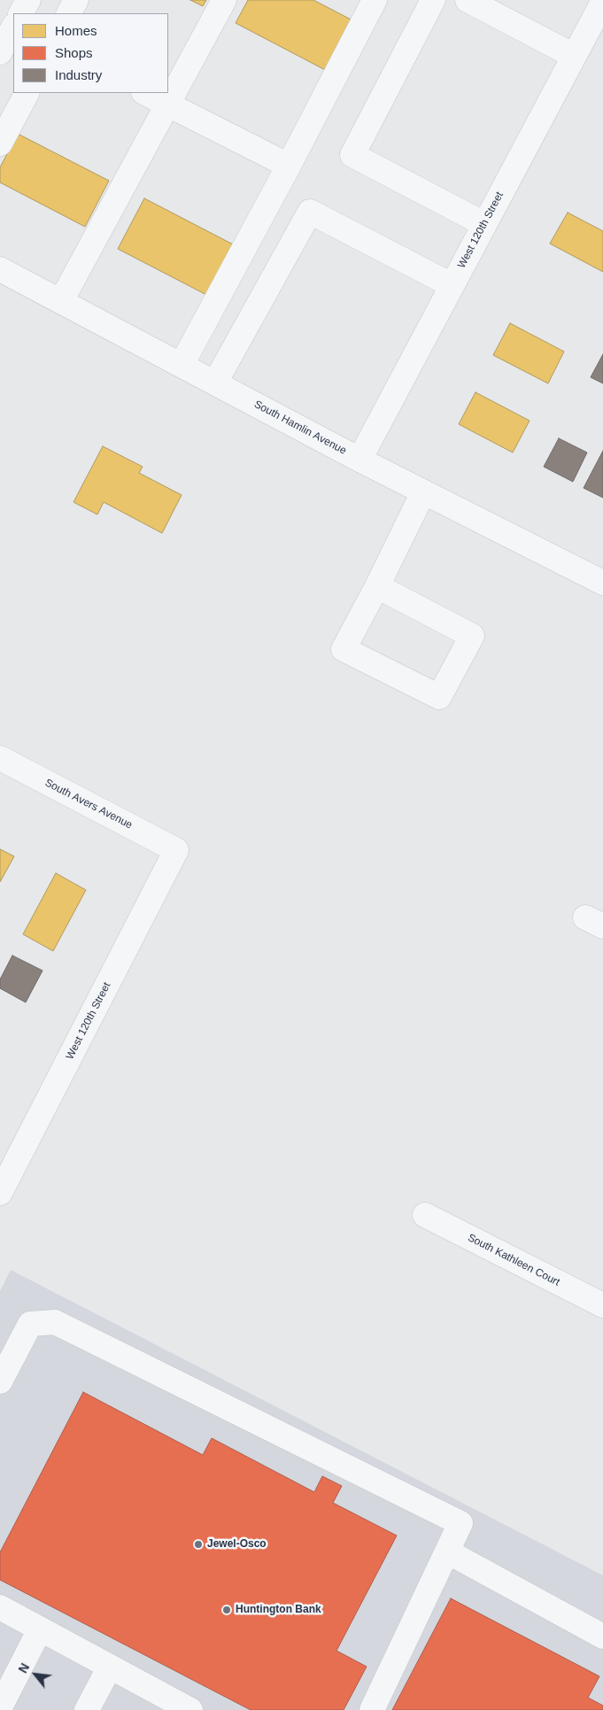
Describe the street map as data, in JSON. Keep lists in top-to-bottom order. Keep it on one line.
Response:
{"streets":{"street":["West 120th Street","South Hamlin Avenue","South Avers Avenue","South Kathleen Court"]},"crossings":[["West 120th Street","South Hamlin Avenue"],["West 120th Street","South Avers Avenue"]],"places":["Jewel-Osco","Huntington Bank"],"legend":["Homes","Shops","Industry"],"north":"top left"}
